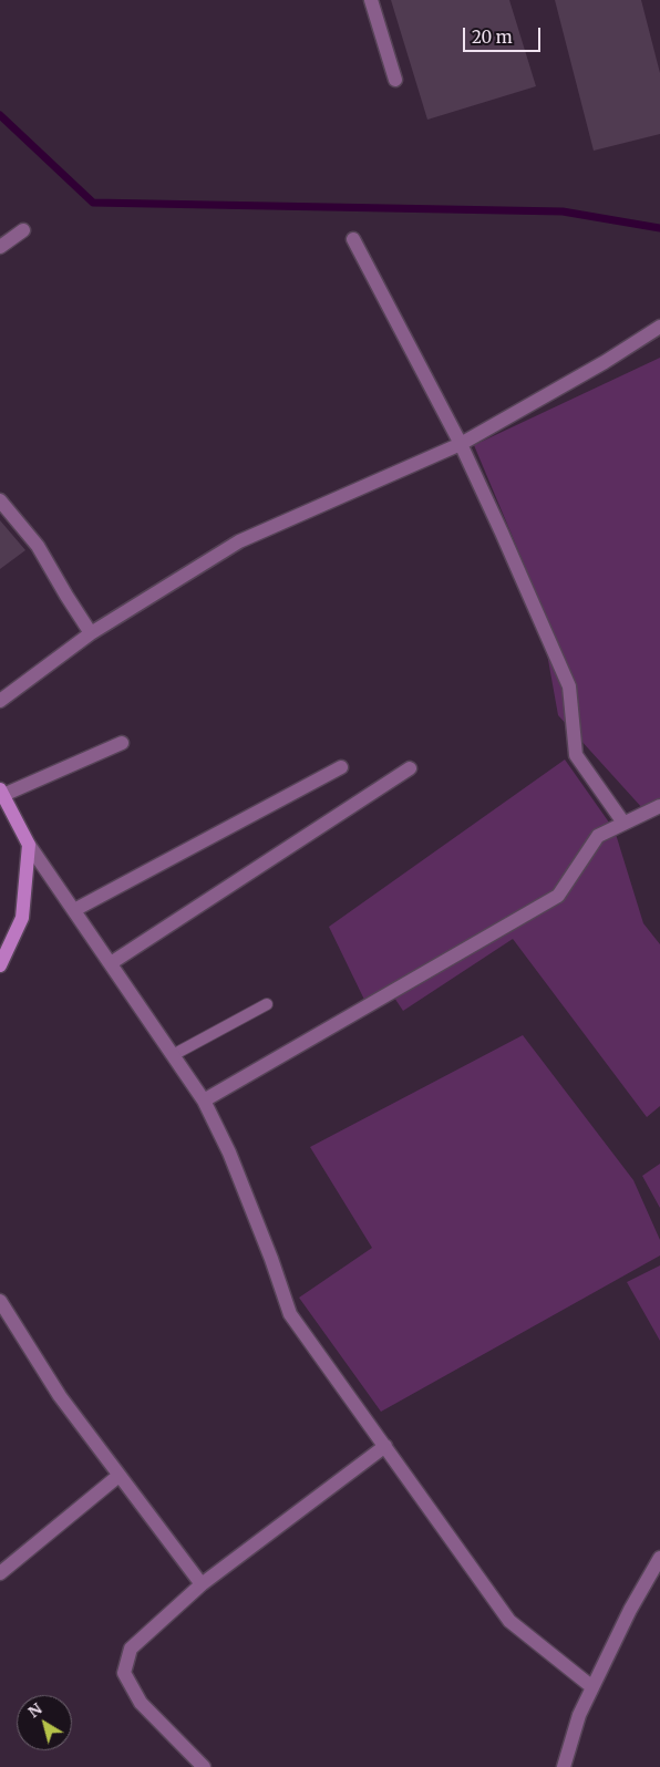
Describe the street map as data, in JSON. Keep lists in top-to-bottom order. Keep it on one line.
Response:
{"scale_bar":"20 m","north":"top left"}
